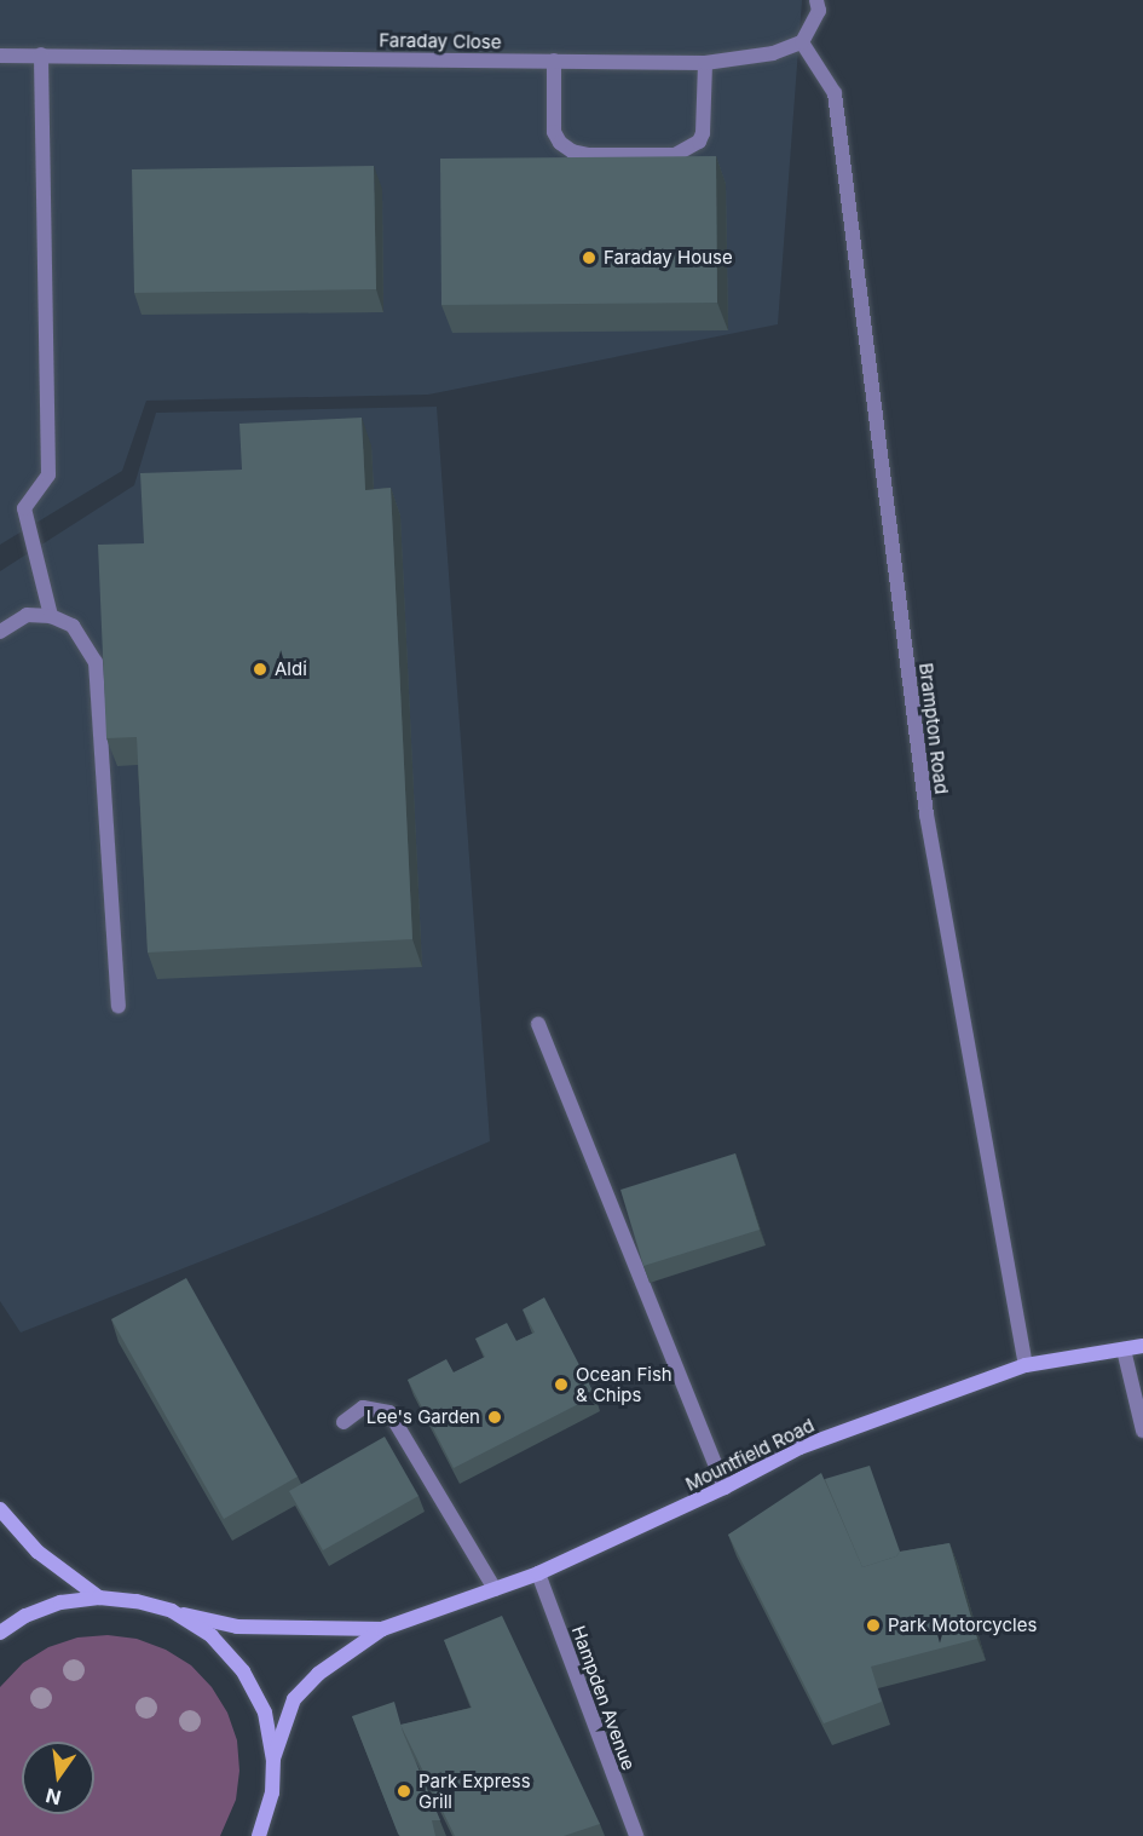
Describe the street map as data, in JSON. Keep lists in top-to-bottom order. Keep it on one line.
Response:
{"streets":{"street":["Faraday Close","Brampton Road","Mountfield Road","Hampden Avenue"]},"crossings":[["Faraday Close","Brampton Road"],["Brampton Road","Mountfield Road"],["Mountfield Road","Hampden Avenue"]],"places":["Faraday House","Aldi","Ocean Fish & Chips","Lee's Garden","Park Motorcycles","Park Express Grill"],"north":"bottom"}
